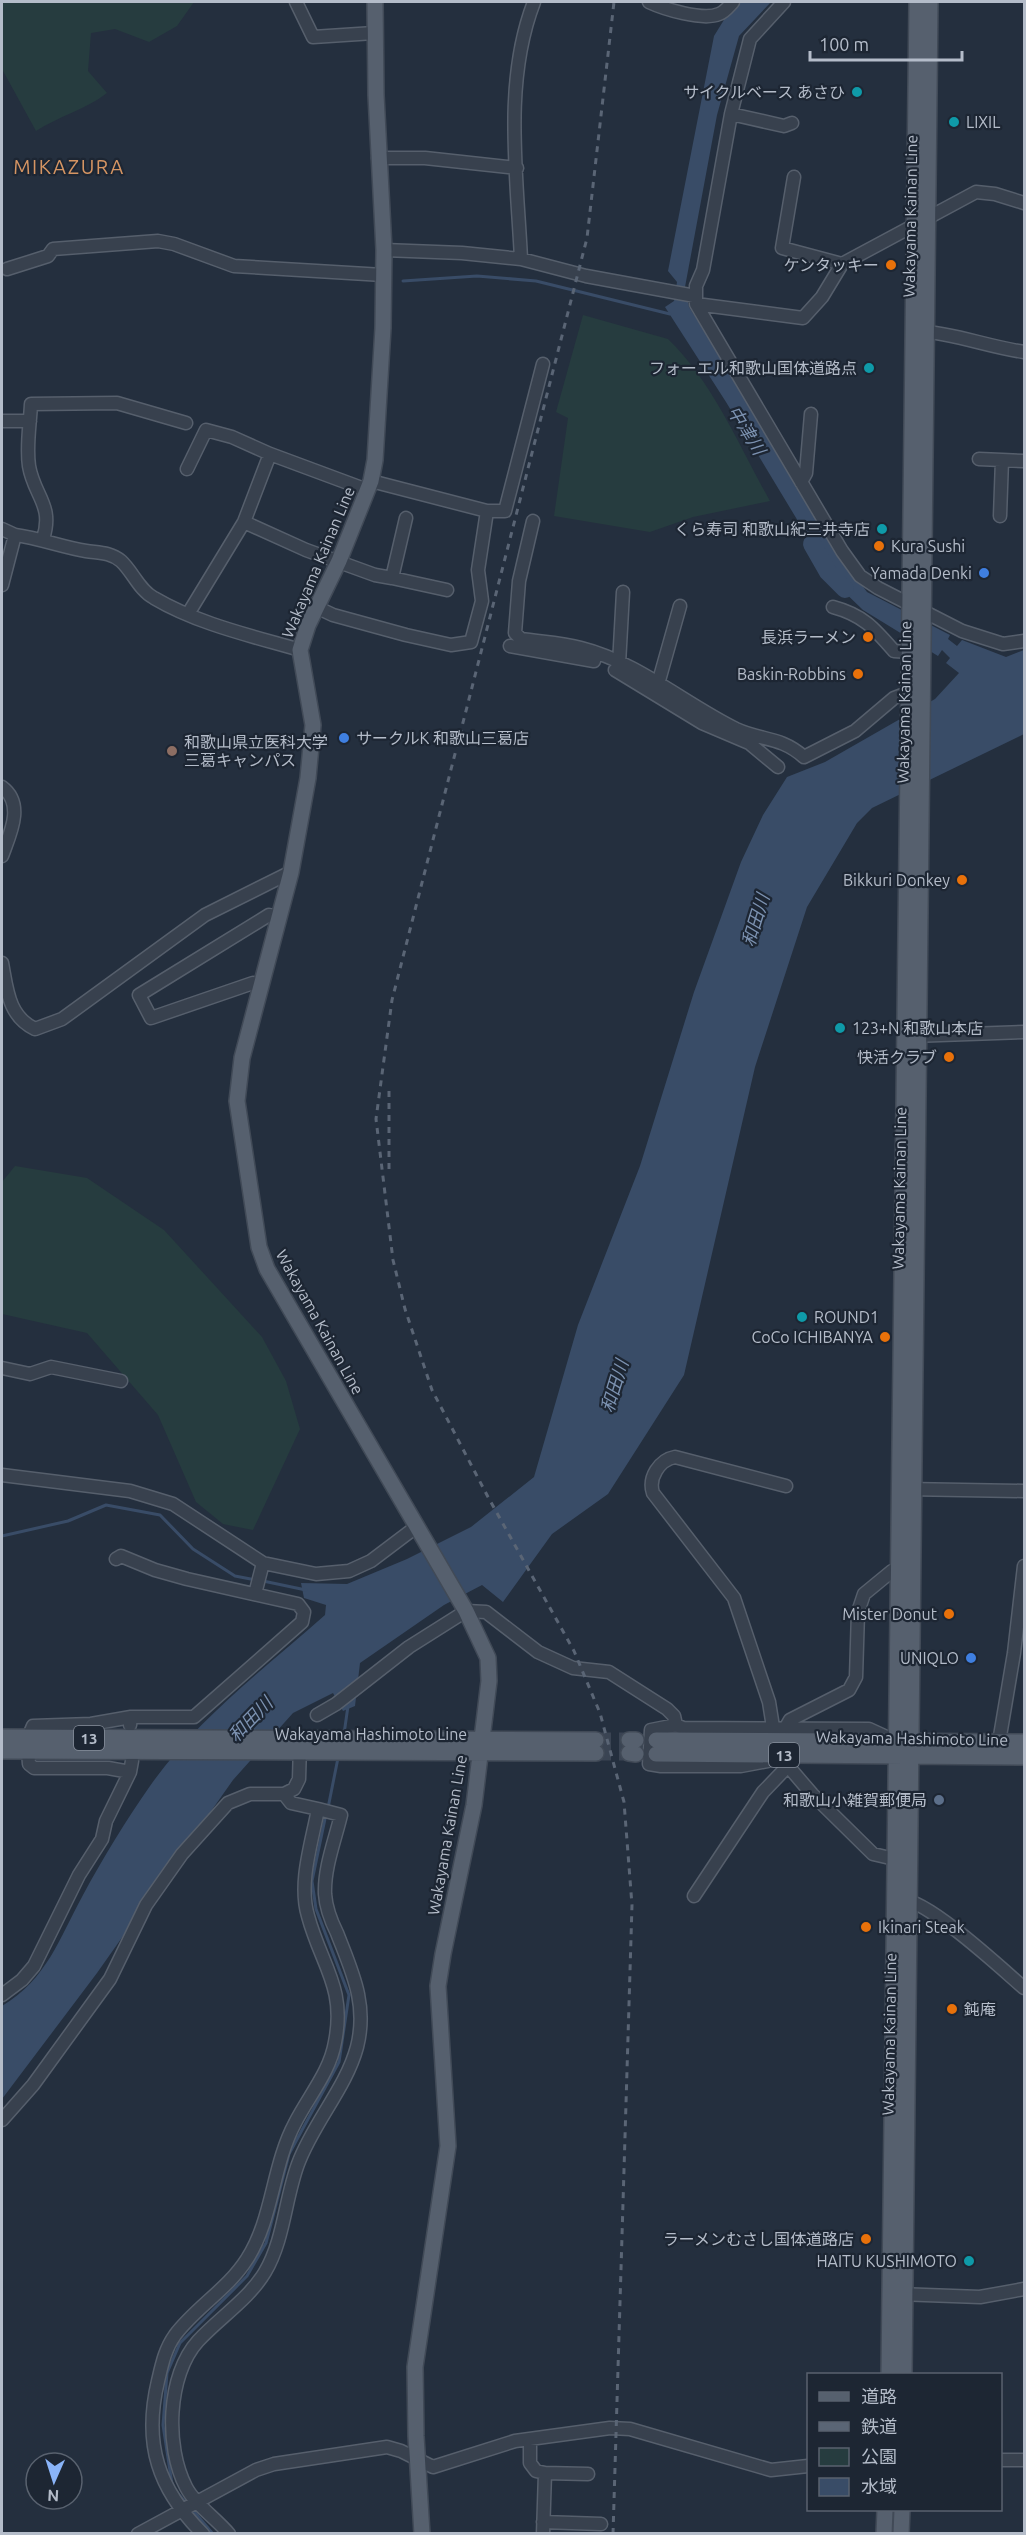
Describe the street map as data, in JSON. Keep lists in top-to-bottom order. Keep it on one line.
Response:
{"streets":{"main road":["Wakayama Kainan Line","Wakayama Hashimoto Line","13"]},"crossings":[["Wakayama Kainan Line","Wakayama Hashimoto Line"]],"districts":["MIKAZURA"],"water":["中津川","和田川"],"places":["サイクルベース あさひ","LIXIL","ケンタッキー","フォーエル和歌山国体道路点","くら寿司 和歌山紀三井寺店","Kura Sushi","Yamada Denki","長浜ラーメン","Baskin-Robbins","サークルK 和歌山三葛店","和歌山県立医科大学 三葛キャンパス","Bikkuri Donkey","123+N 和歌山本店","快活クラブ","ROUND1","CoCo ICHIBANYA","Mister Donut","UNIQLO","和歌山小雑賀郵便局","Ikinari Steak","鈍庵","ラーメンむさし国体道路店","HAITU KUSHIMOTO"],"legend":["道路","鉄道","公園","水域"],"scale_bar":"100 m","north":"bottom"}
